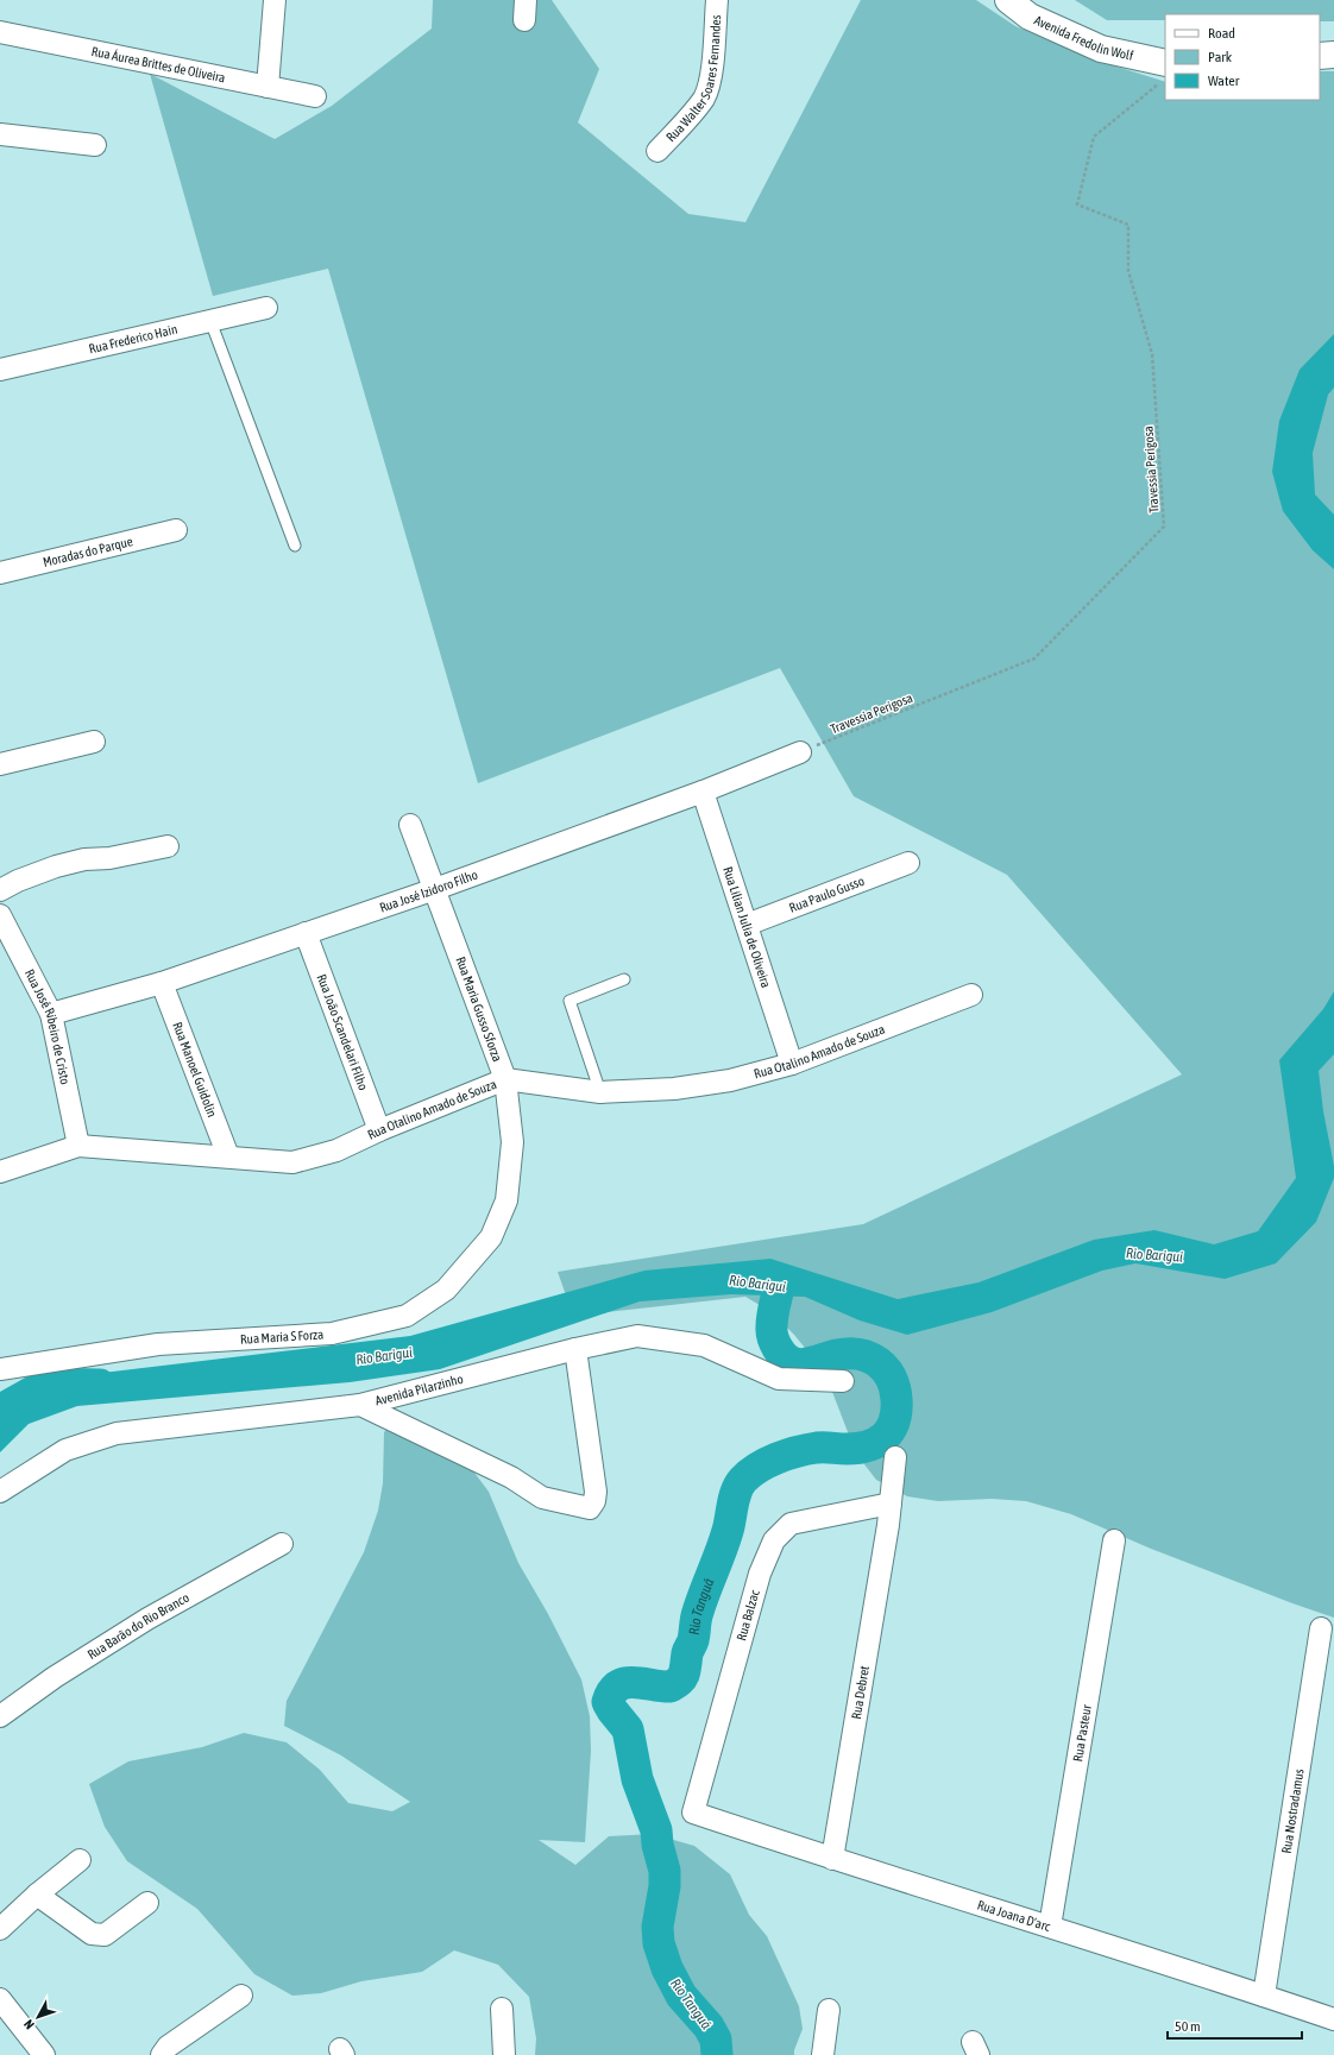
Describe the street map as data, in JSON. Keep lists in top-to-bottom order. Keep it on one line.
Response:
{"streets":{"main road":["Avenida Fredolin Wolf"],"street":["Rua Áurea Brittes de Oliveira","Rua Walter Soares Fernandes","Rua Frederico Hain","Moradas do Parque","Rua José Izidoro Filho","Rua Paulo Gusso","Rua Lilian Julia de Oliveira","Rua Maria Gusso Sforza","Rua José Ribeiro de Cristo","Rua João Scandelari Filho","Rua Otalino Amado de Souza","Rua Manoel Guidolin","Rua Maria S Forza","Avenida Pilarzinho","Rua Balzac","Rua Barão do Rio Branco","Rua Debret","Rua Pasteur","Rua Nostradamus","Rua Joana D'arc"],"path":["Travessia Perigosa"]},"crossings":[["Avenida Fredolin Wolf","Travessia Perigosa"],["Travessia Perigosa","Rua José Izidoro Filho"],["Rua José Izidoro Filho","Rua Lilian Julia de Oliveira"],["Rua José Izidoro Filho","Rua Maria Gusso Sforza"],["Rua José Izidoro Filho","Rua José Ribeiro de Cristo"],["Rua José Izidoro Filho","Rua João Scandelari Filho"],["Rua José Izidoro Filho","Rua Manoel Guidolin"],["Rua Paulo Gusso","Rua Lilian Julia de Oliveira"],["Rua Lilian Julia de Oliveira","Rua Otalino Amado de Souza"],["Rua Maria Gusso Sforza","Rua Otalino Amado de Souza"],["Rua Maria Gusso Sforza","Rua Maria S Forza"],["Rua José Ribeiro de Cristo","Rua Otalino Amado de Souza"],["Rua João Scandelari Filho","Rua Otalino Amado de Souza"],["Rua Otalino Amado de Souza","Rua Manoel Guidolin"],["Rua Balzac","Rua Debret"],["Rua Balzac","Rua Joana D'arc"],["Rua Debret","Rua Joana D'arc"],["Rua Pasteur","Rua Joana D'arc"],["Rua Nostradamus","Rua Joana D'arc"]],"water":["Rio Barigui","Rio Tanguá"],"legend":["Road","Park","Water"],"scale_bar":"50 m","north":"bottom left"}
